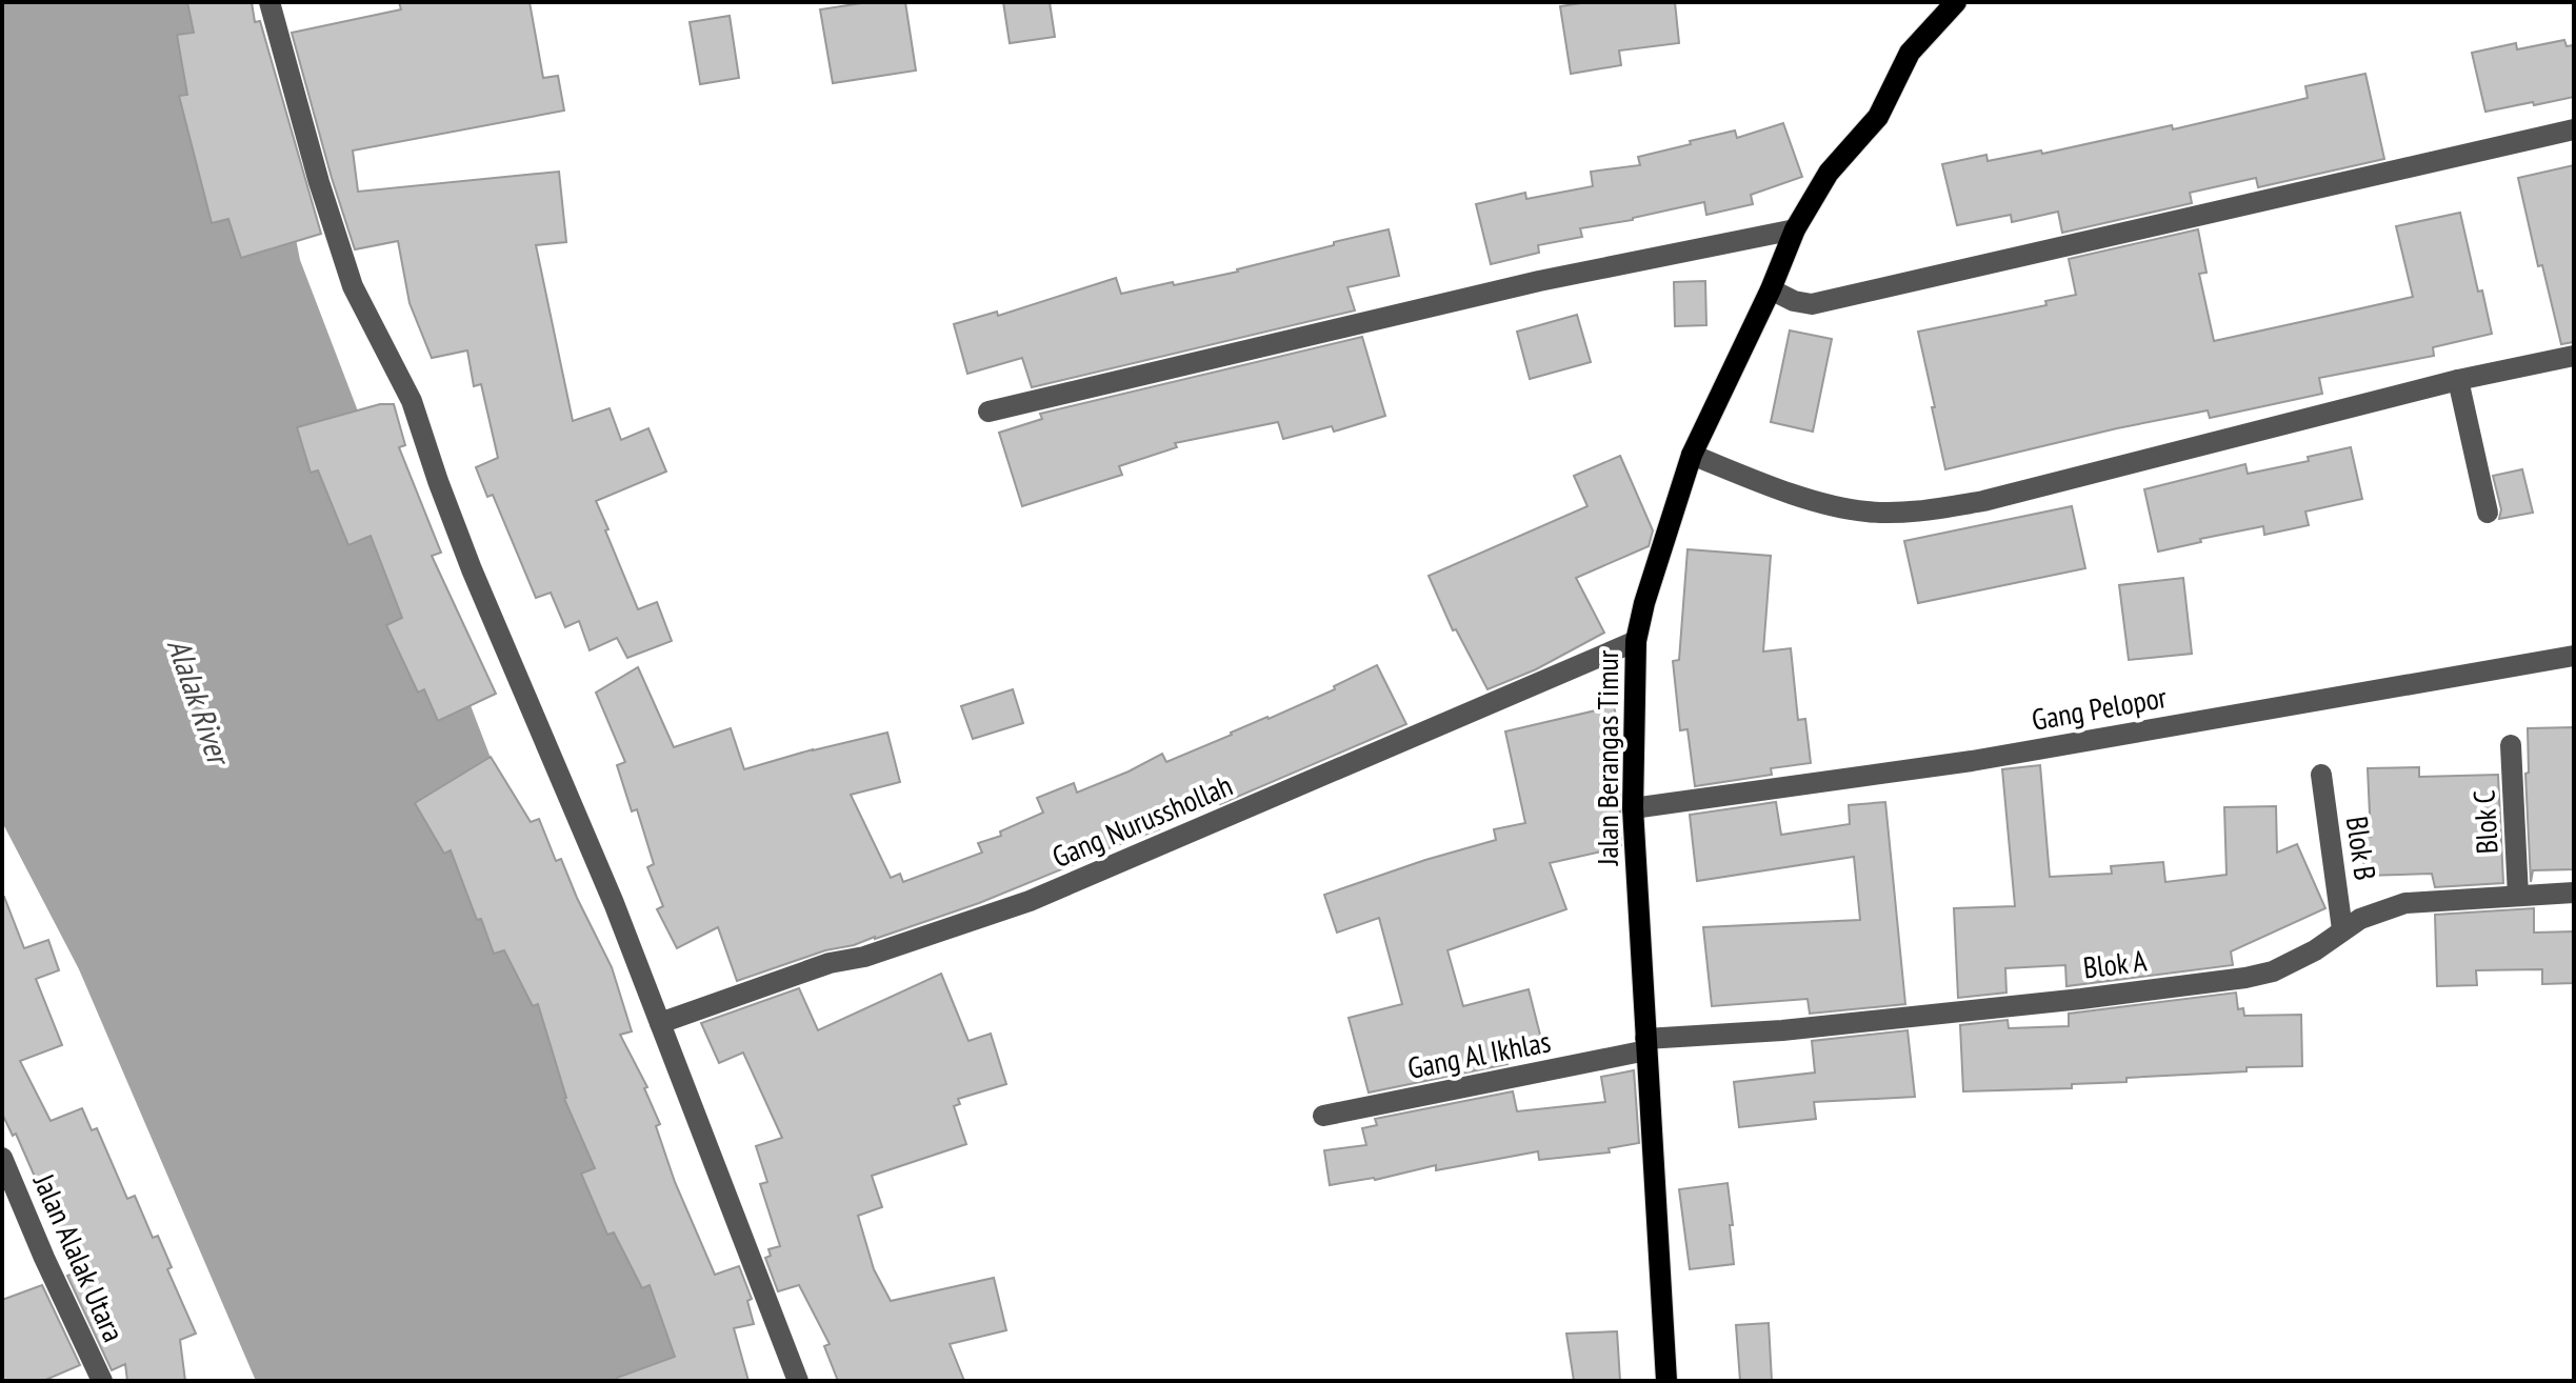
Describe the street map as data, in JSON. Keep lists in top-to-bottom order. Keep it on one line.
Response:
{"streets":{"main road":["Jalan Berangas Timur"],"street":["Gang Pelopor","Gang Nurusshollah","Blok C","Blok B","Blok A","Gang Al Ikhlas","Jalan Alalak Utara"]},"crossings":[["Gang Pelopor","Jalan Berangas Timur"],["Jalan Berangas Timur","Gang Nurusshollah"],["Jalan Berangas Timur","Blok A"],["Jalan Berangas Timur","Gang Al Ikhlas"],["Blok C","Blok A"],["Blok B","Blok A"],["Blok A","Gang Al Ikhlas"]],"water":["Alalak River"]}
